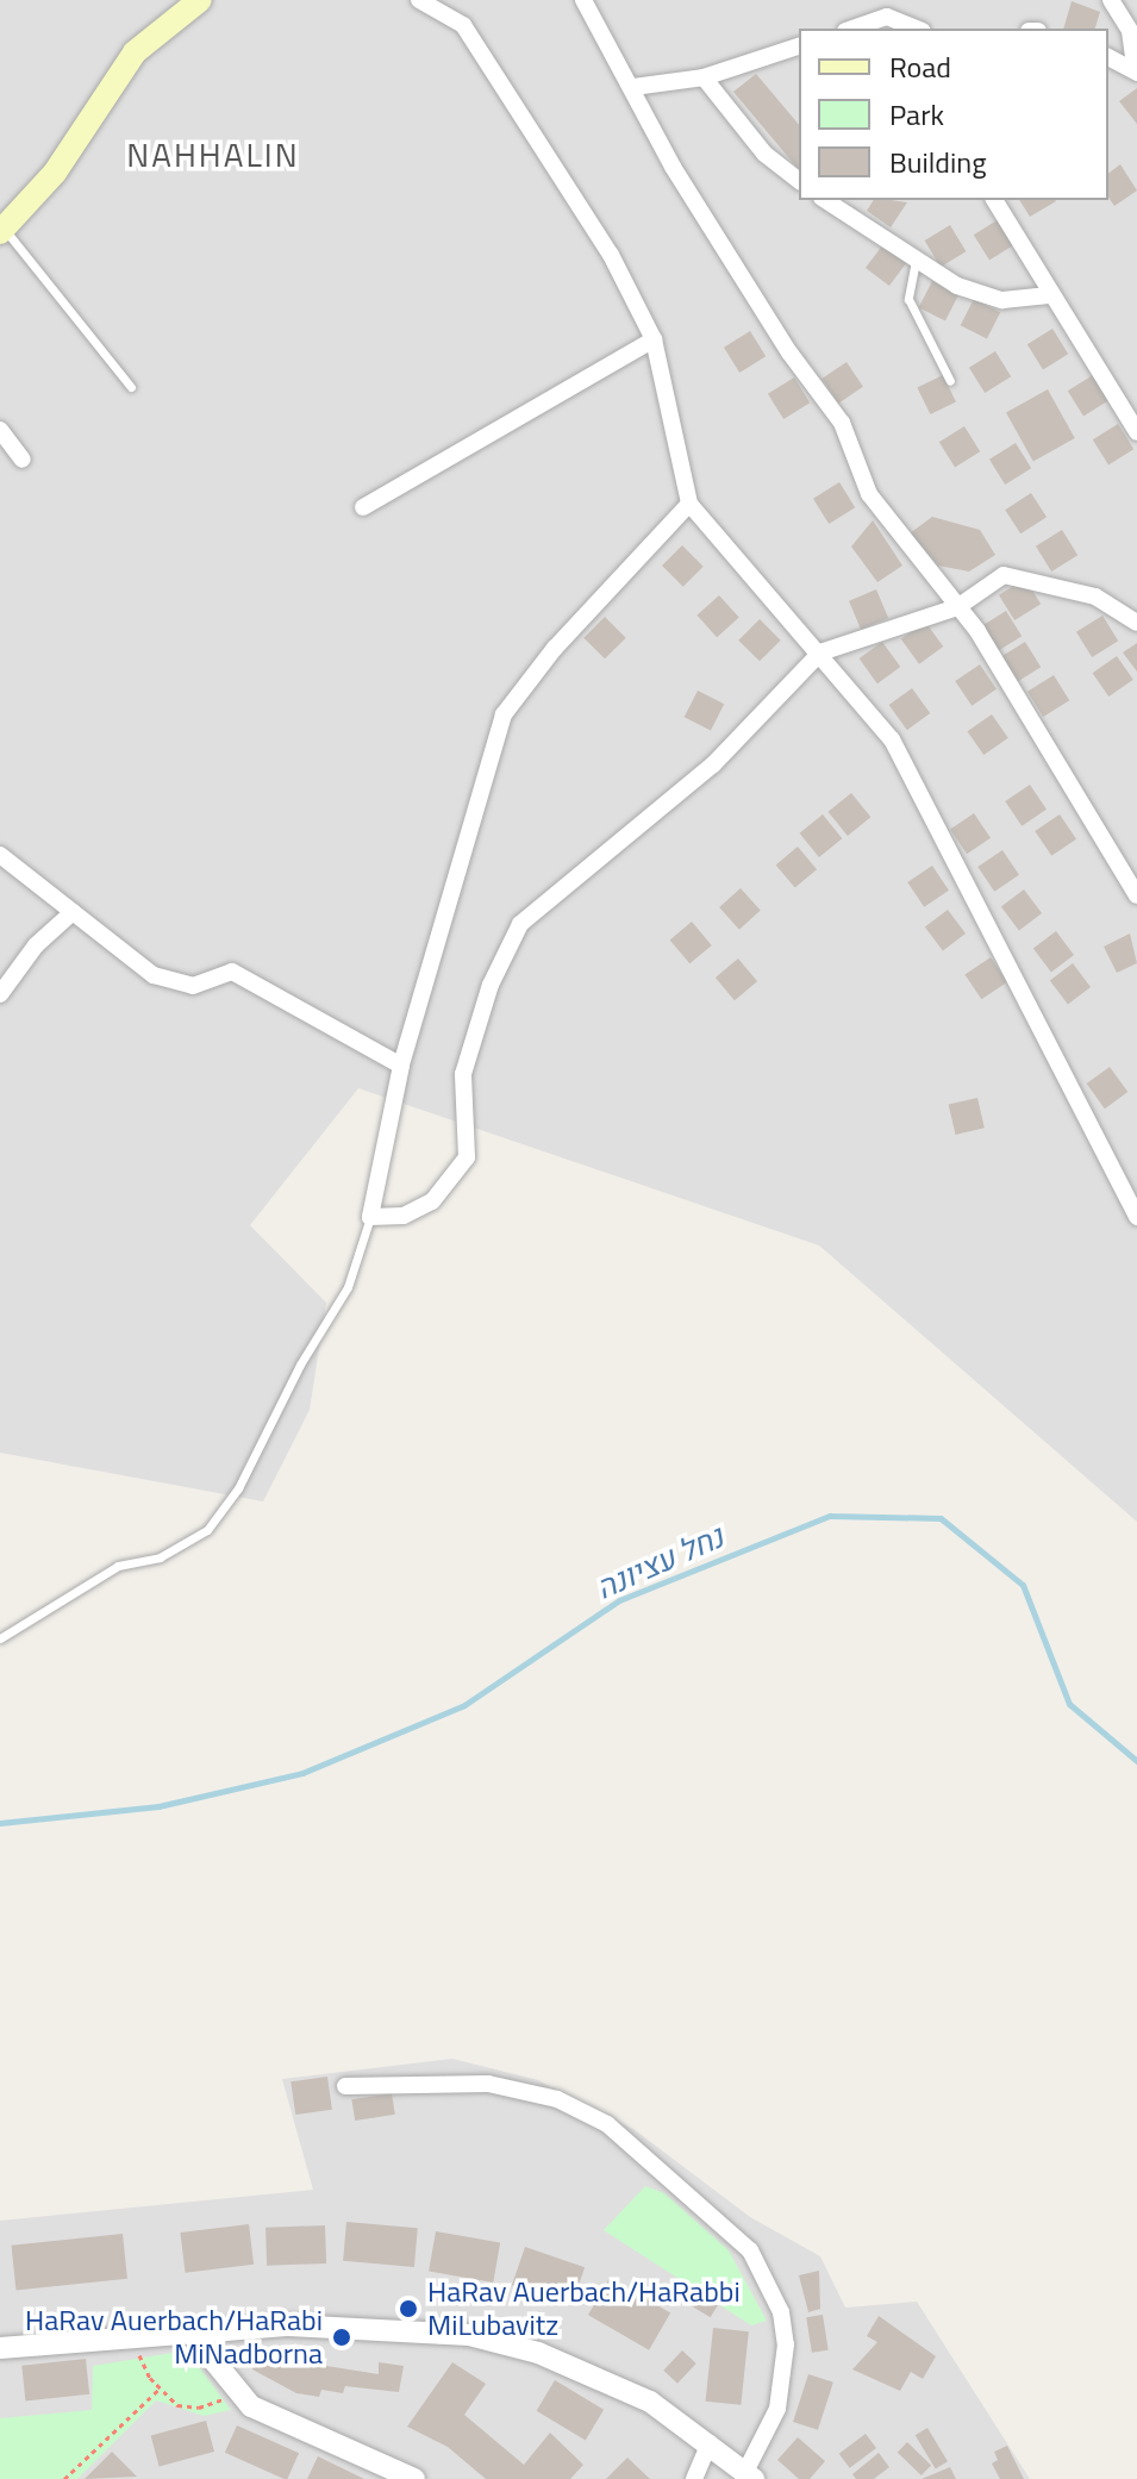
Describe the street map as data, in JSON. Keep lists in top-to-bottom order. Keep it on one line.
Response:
{"districts":["NAHHALIN"],"water":["נחל עציונה"],"places":["HaRav Auerbach/HaRabbi MiLubavitz","HaRav Auerbach/HaRabi MiNadborna"],"legend":["Road","Park","Building"]}
